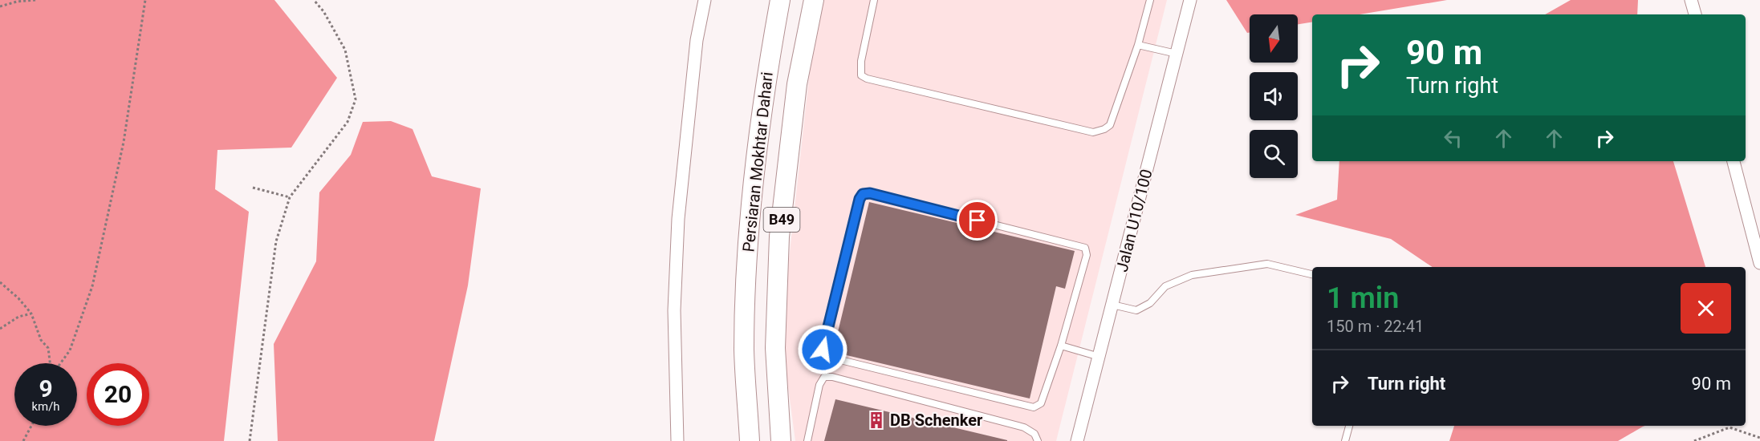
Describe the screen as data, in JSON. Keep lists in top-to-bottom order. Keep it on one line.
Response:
{"streets":{"main road":["Persiaran Mokhtar Dahari","B49"],"street":["Jalan U10/100"]},"places":{"building":["DB Schenker"]},"north":"bottom","page":{"turn":["90 m","Turn right"],"heading":["1 min","150 m · 22:41"],"list":[{"name":"Turn right","value":"90 m"}],"speed":"9 km/h","limit":"20"}}
